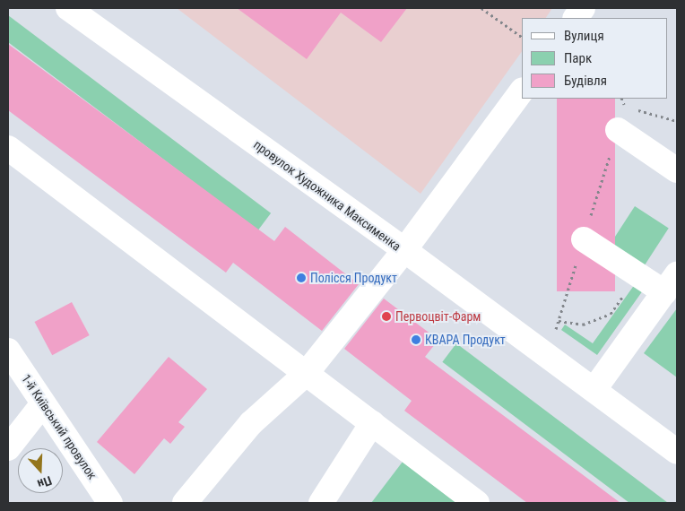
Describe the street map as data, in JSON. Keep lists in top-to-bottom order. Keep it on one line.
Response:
{"streets":{"street":["провулок Художника Максименка","1-й Київський провулок"]},"places":["Полісся Продукт","Первоцвіт-Фарм","КВАРА Продукт"],"legend":["Вулиця","Парк","Будівля"],"north":"bottom"}
